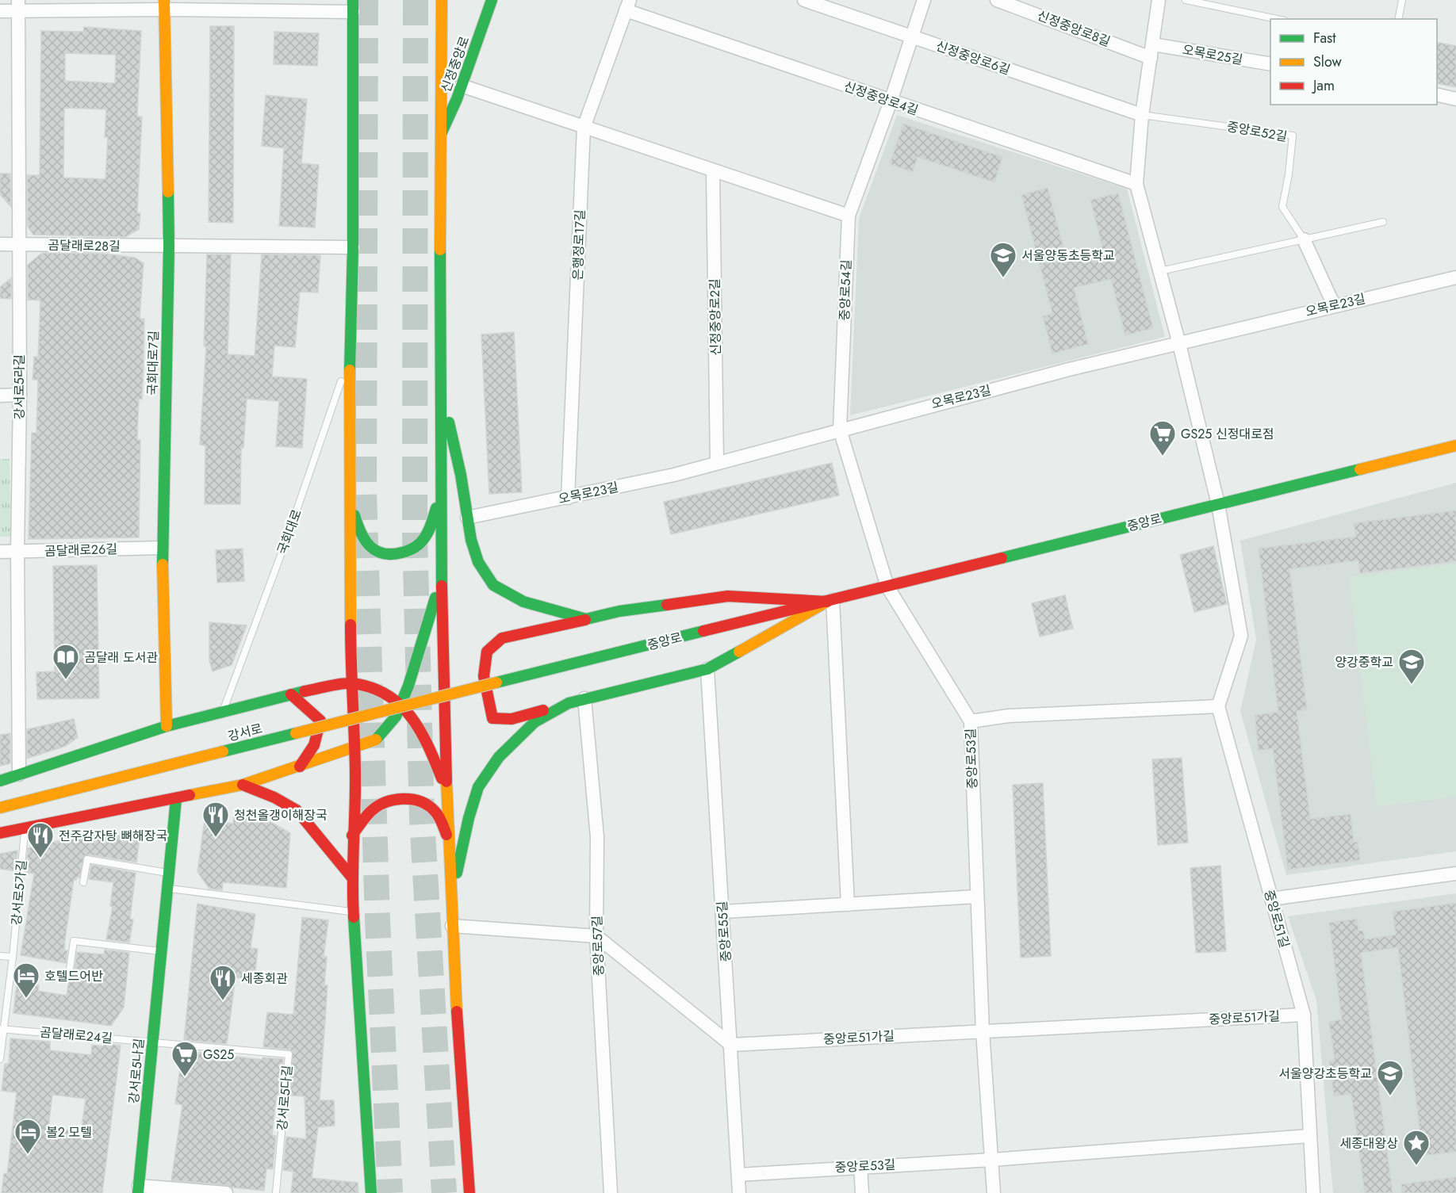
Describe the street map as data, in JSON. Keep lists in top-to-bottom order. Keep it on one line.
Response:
{"streets":{"main road":["신정중앙로","국회대로7길","중앙로","강서로","강서로5나길"],"street":["신정중앙로8길","오목로25길","신정중앙로6길","신정중앙로4길","은행정로17길","곰달래로28길","중앙로54길","오목로23길","신정중앙로2길","강서로5라길","곰달래로26길","중앙로53길","중앙로51길","중앙로55길","중앙로57길","중앙로51가길"],"lane":["중앙로52길","국회대로","강서로5가길","곰달래로24길","강서로5다길"]},"crossings":[["신정중앙로8길","오목로25길"],["신정중앙로6길","중앙로52길"],["신정중앙로6길","중앙로54길"],["신정중앙로4길","은행정로17길"],["신정중앙로4길","중앙로54길"],["은행정로17길","오목로23길"],["곰달래로28길","국회대로7길"],["곰달래로28길","강서로5라길"],["중앙로54길","오목로23길"],["중앙로54길","중앙로"],["중앙로54길","중앙로53길"],["오목로23길","신정중앙로2길"],["국회대로7길","곰달래로26길"],["강서로5라길","곰달래로26길"],["중앙로","강서로"],["중앙로","중앙로53길"],["중앙로53길","중앙로55길"],["중앙로53길","중앙로51가길"],["강서로5가길","곰달래로24길"],["중앙로51길","중앙로51가길"],["중앙로55길","중앙로51가길"],["곰달래로24길","강서로5나길"],["곰달래로24길","강서로5다길"],["강서로5나길","강서로5다길"]],"places":{"school or university":["서울양동초등학교","양강중학교","서울양강초등학교"],"supermarket":["GS25 신정대로점","GS25"],"library":["곰달래 도서관"],"restaurant":["청천올갱이해장국","전주감자탕 뼈해장국","세종회관"],"hotel":["호텔드어반","볼2 모텔"],"place":["세종대왕상"]},"legend":["Fast","Slow","Jam"]}
